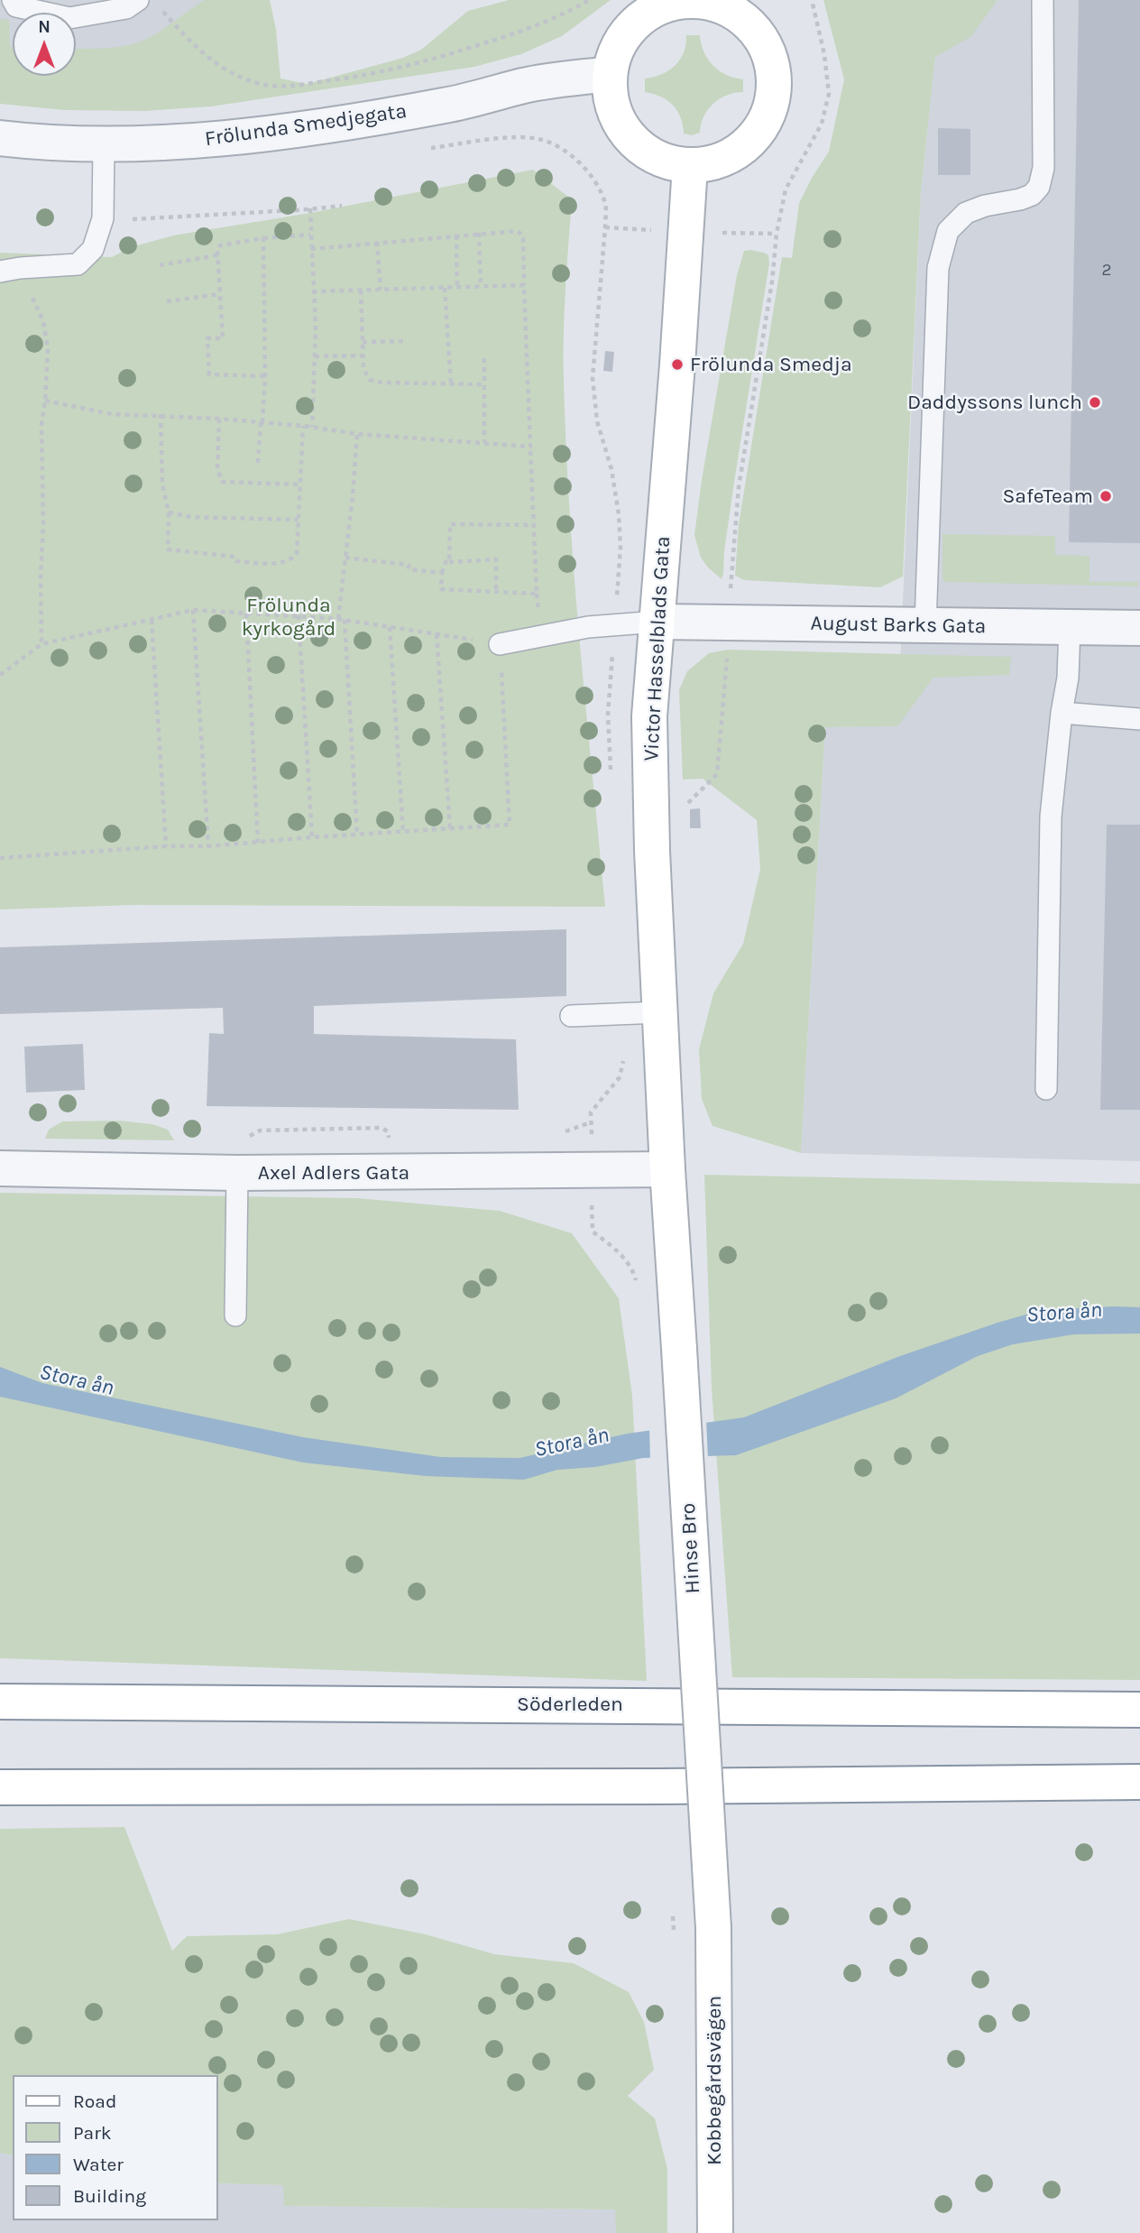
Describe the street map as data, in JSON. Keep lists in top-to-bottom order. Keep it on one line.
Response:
{"streets":{"main road":["Victor Hasselblads Gata","Hinse Bro","Söderleden","Kobbegårdsvägen"],"street":["Frölunda Smedjegata","August Barks Gata","Axel Adlers Gata"]},"crossings":[["Frölunda Smedjegata","Victor Hasselblads Gata"],["August Barks Gata","Victor Hasselblads Gata"],["Victor Hasselblads Gata","Axel Adlers Gata"],["Victor Hasselblads Gata","Hinse Bro"],["Axel Adlers Gata","Hinse Bro"],["Hinse Bro","Kobbegårdsvägen"]],"water":["Stora ån"],"parks":["Frölunda kyrkogård"],"places":["Frölunda Smedja","Daddyssons lunch","SafeTeam"],"house_numbers":["2"],"legend":["Road","Park","Water","Building"],"north":"top"}
